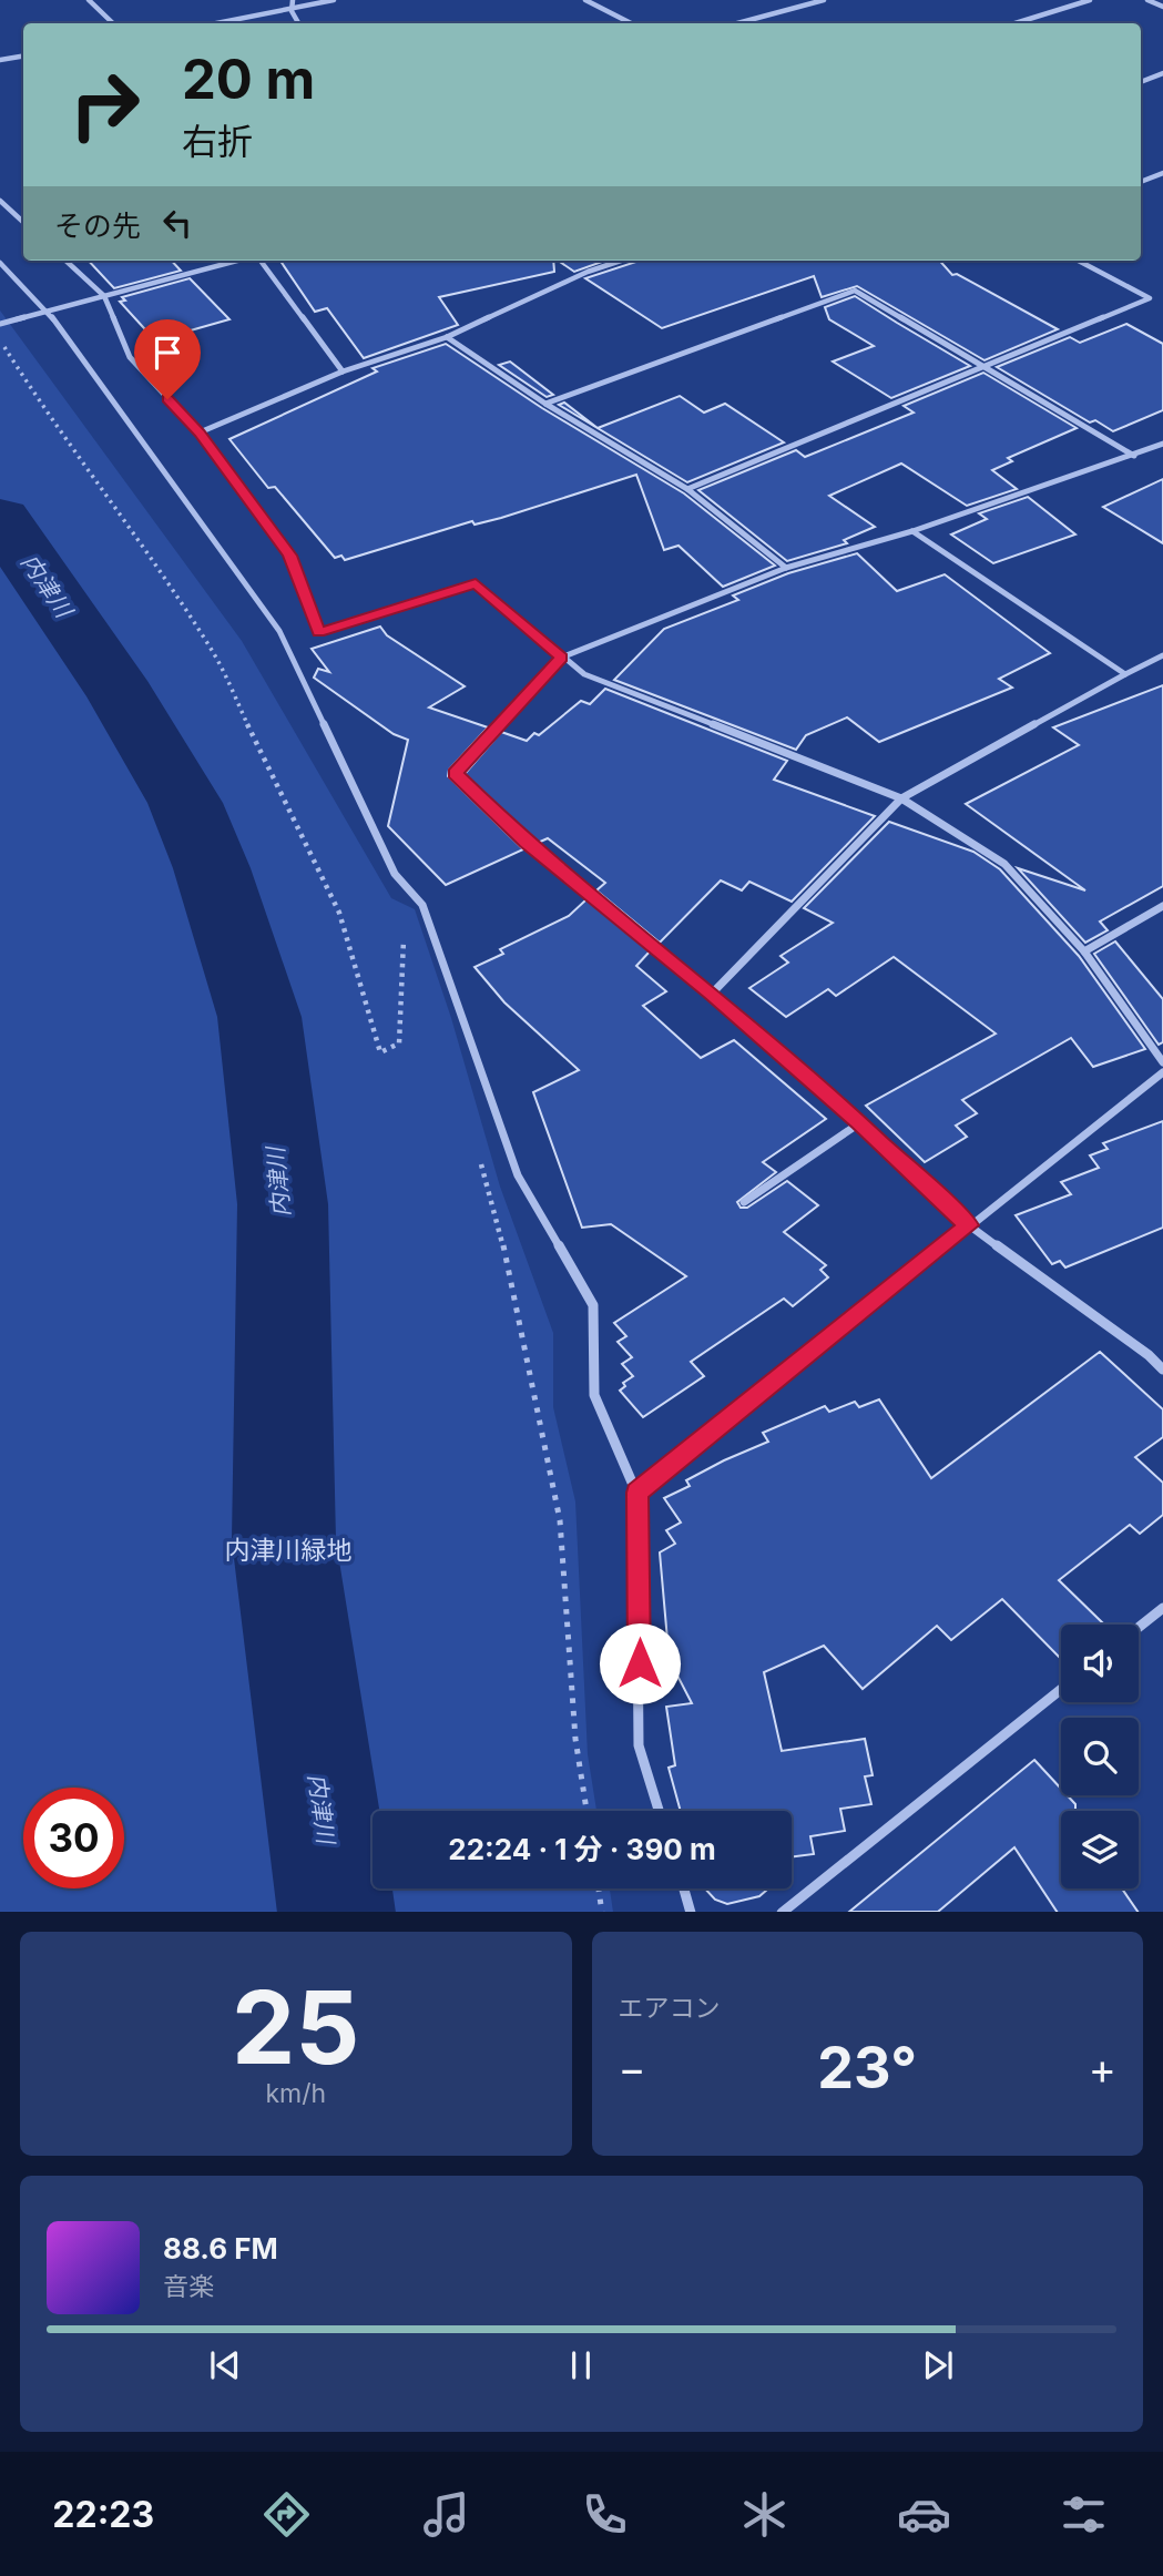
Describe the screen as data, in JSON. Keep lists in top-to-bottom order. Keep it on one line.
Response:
{"water":["内津川"],"parks":["内津川緑地"],"page":{"turn":["20 m","右折"],"then":"その先","limit":"30","trip":"22:24 · 1 分 · 390 m","tile":[["25","km/h"],"エアコン"],"heat":["−","23°","+"],"song":["88.6 FM","音楽"],"tabs":"22:23"}}
